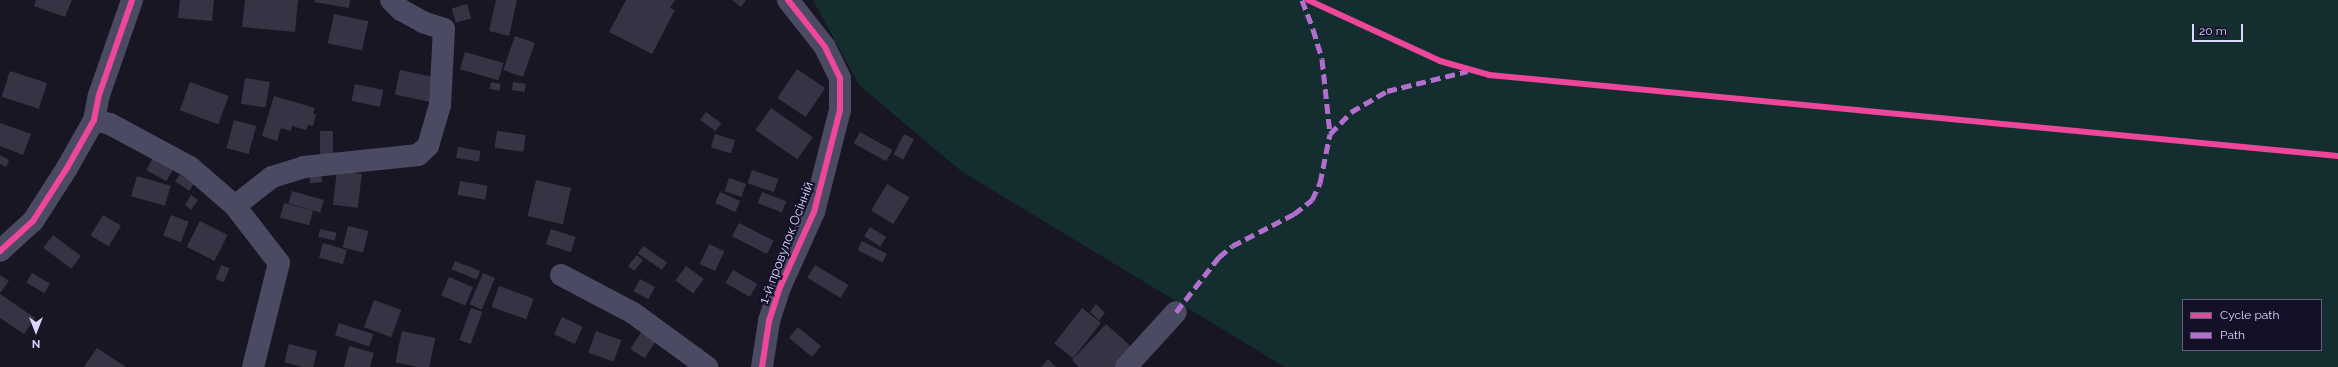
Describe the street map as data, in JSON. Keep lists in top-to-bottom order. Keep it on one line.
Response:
{"streets":{"street":["1-й провулок Осінній"]},"legend":["Cycle path","Path"],"scale_bar":"20 m","north":"bottom"}
